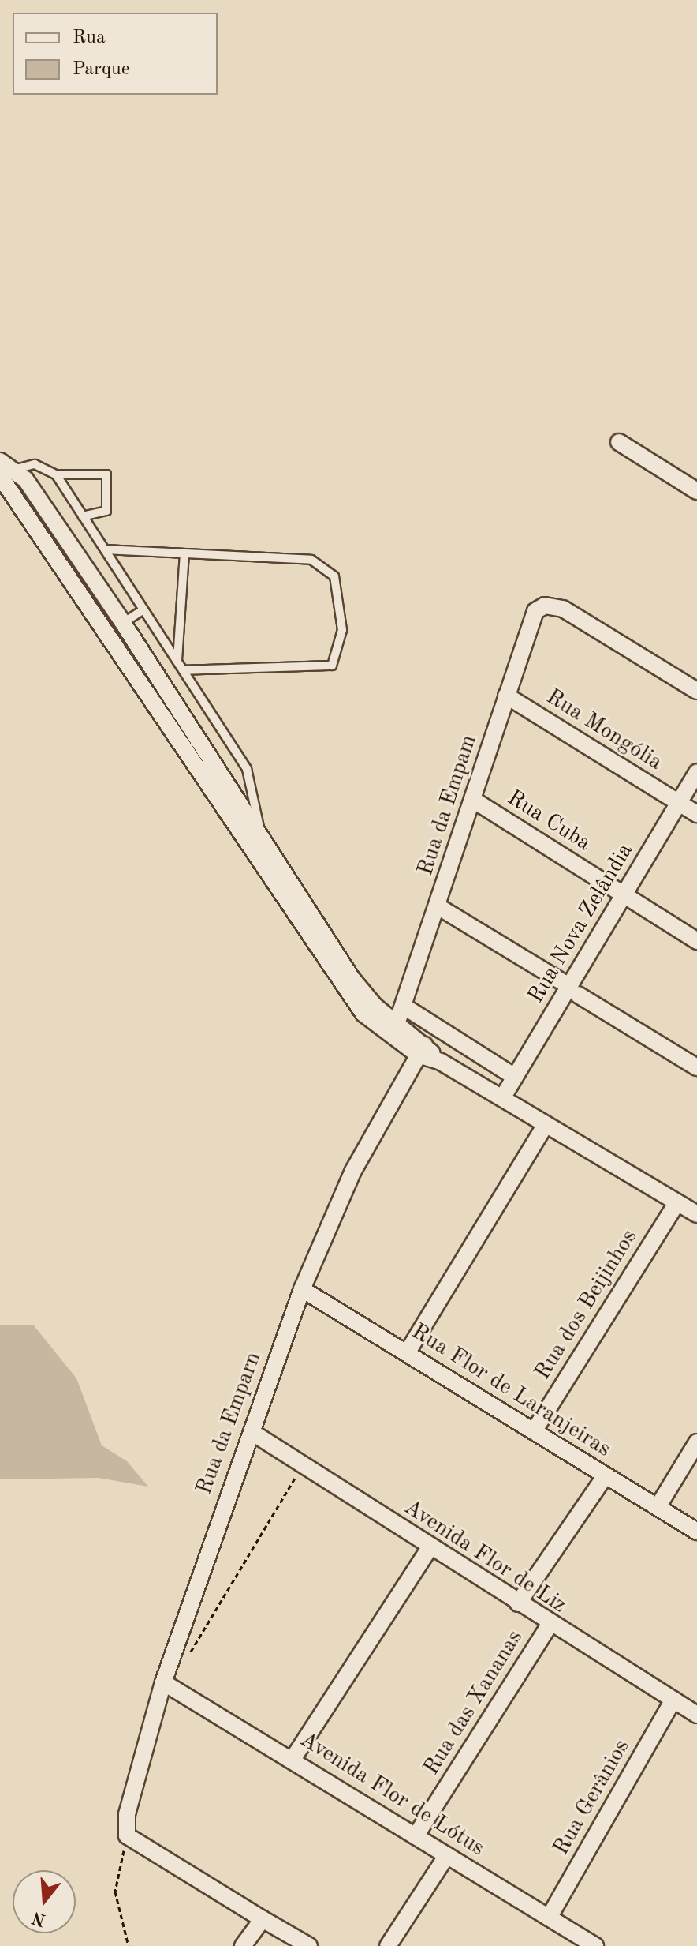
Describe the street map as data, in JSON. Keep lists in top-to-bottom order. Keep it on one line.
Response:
{"streets":{"street":["Rua Mongólia","Rua da Empam","Rua Cuba","Rua Nova Zelândia","Rua dos Beijinhos","Rua Flor de Laranjeiras","Rua da Emparn","Avenida Flor de Liz","Rua das Xananas","Avenida Flor de Lótus","Rua Gerânios"]},"crossings":[["Rua Mongólia","Rua da Empam"],["Rua Mongólia","Rua Nova Zelândia"],["Rua da Empam","Rua Cuba"],["Rua Cuba","Rua Nova Zelândia"],["Rua dos Beijinhos","Rua Flor de Laranjeiras"],["Rua Flor de Laranjeiras","Rua da Emparn"],["Rua da Emparn","Avenida Flor de Liz"],["Rua da Emparn","Avenida Flor de Lótus"],["Avenida Flor de Liz","Rua das Xananas"],["Avenida Flor de Liz","Rua Gerânios"],["Rua das Xananas","Avenida Flor de Lótus"],["Avenida Flor de Lótus","Rua Gerânios"]],"legend":["Rua","Parque"],"north":"bottom"}
